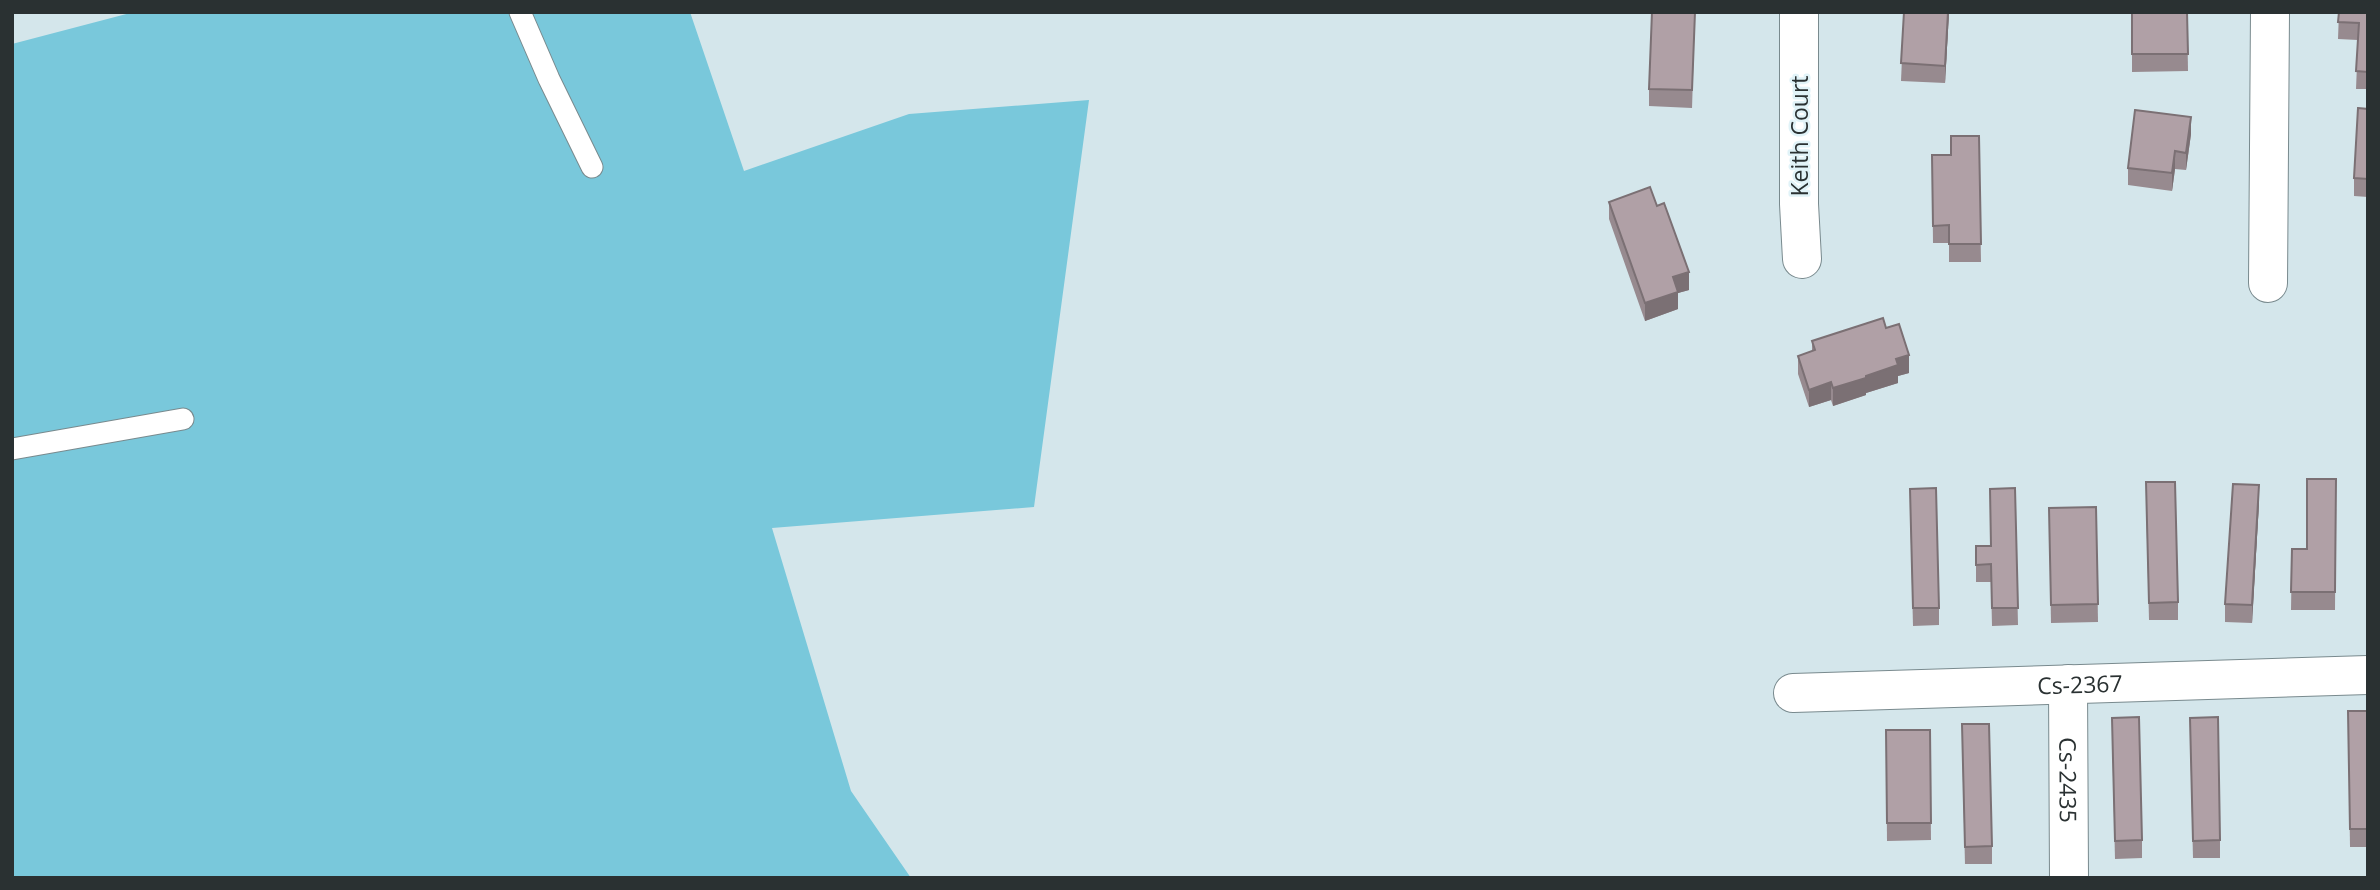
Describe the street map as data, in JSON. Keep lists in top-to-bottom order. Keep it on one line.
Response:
{"streets":{"street":["Keith Court","Cs-2367","Cs-2435"]},"crossings":[["Cs-2367","Cs-2435"]]}
